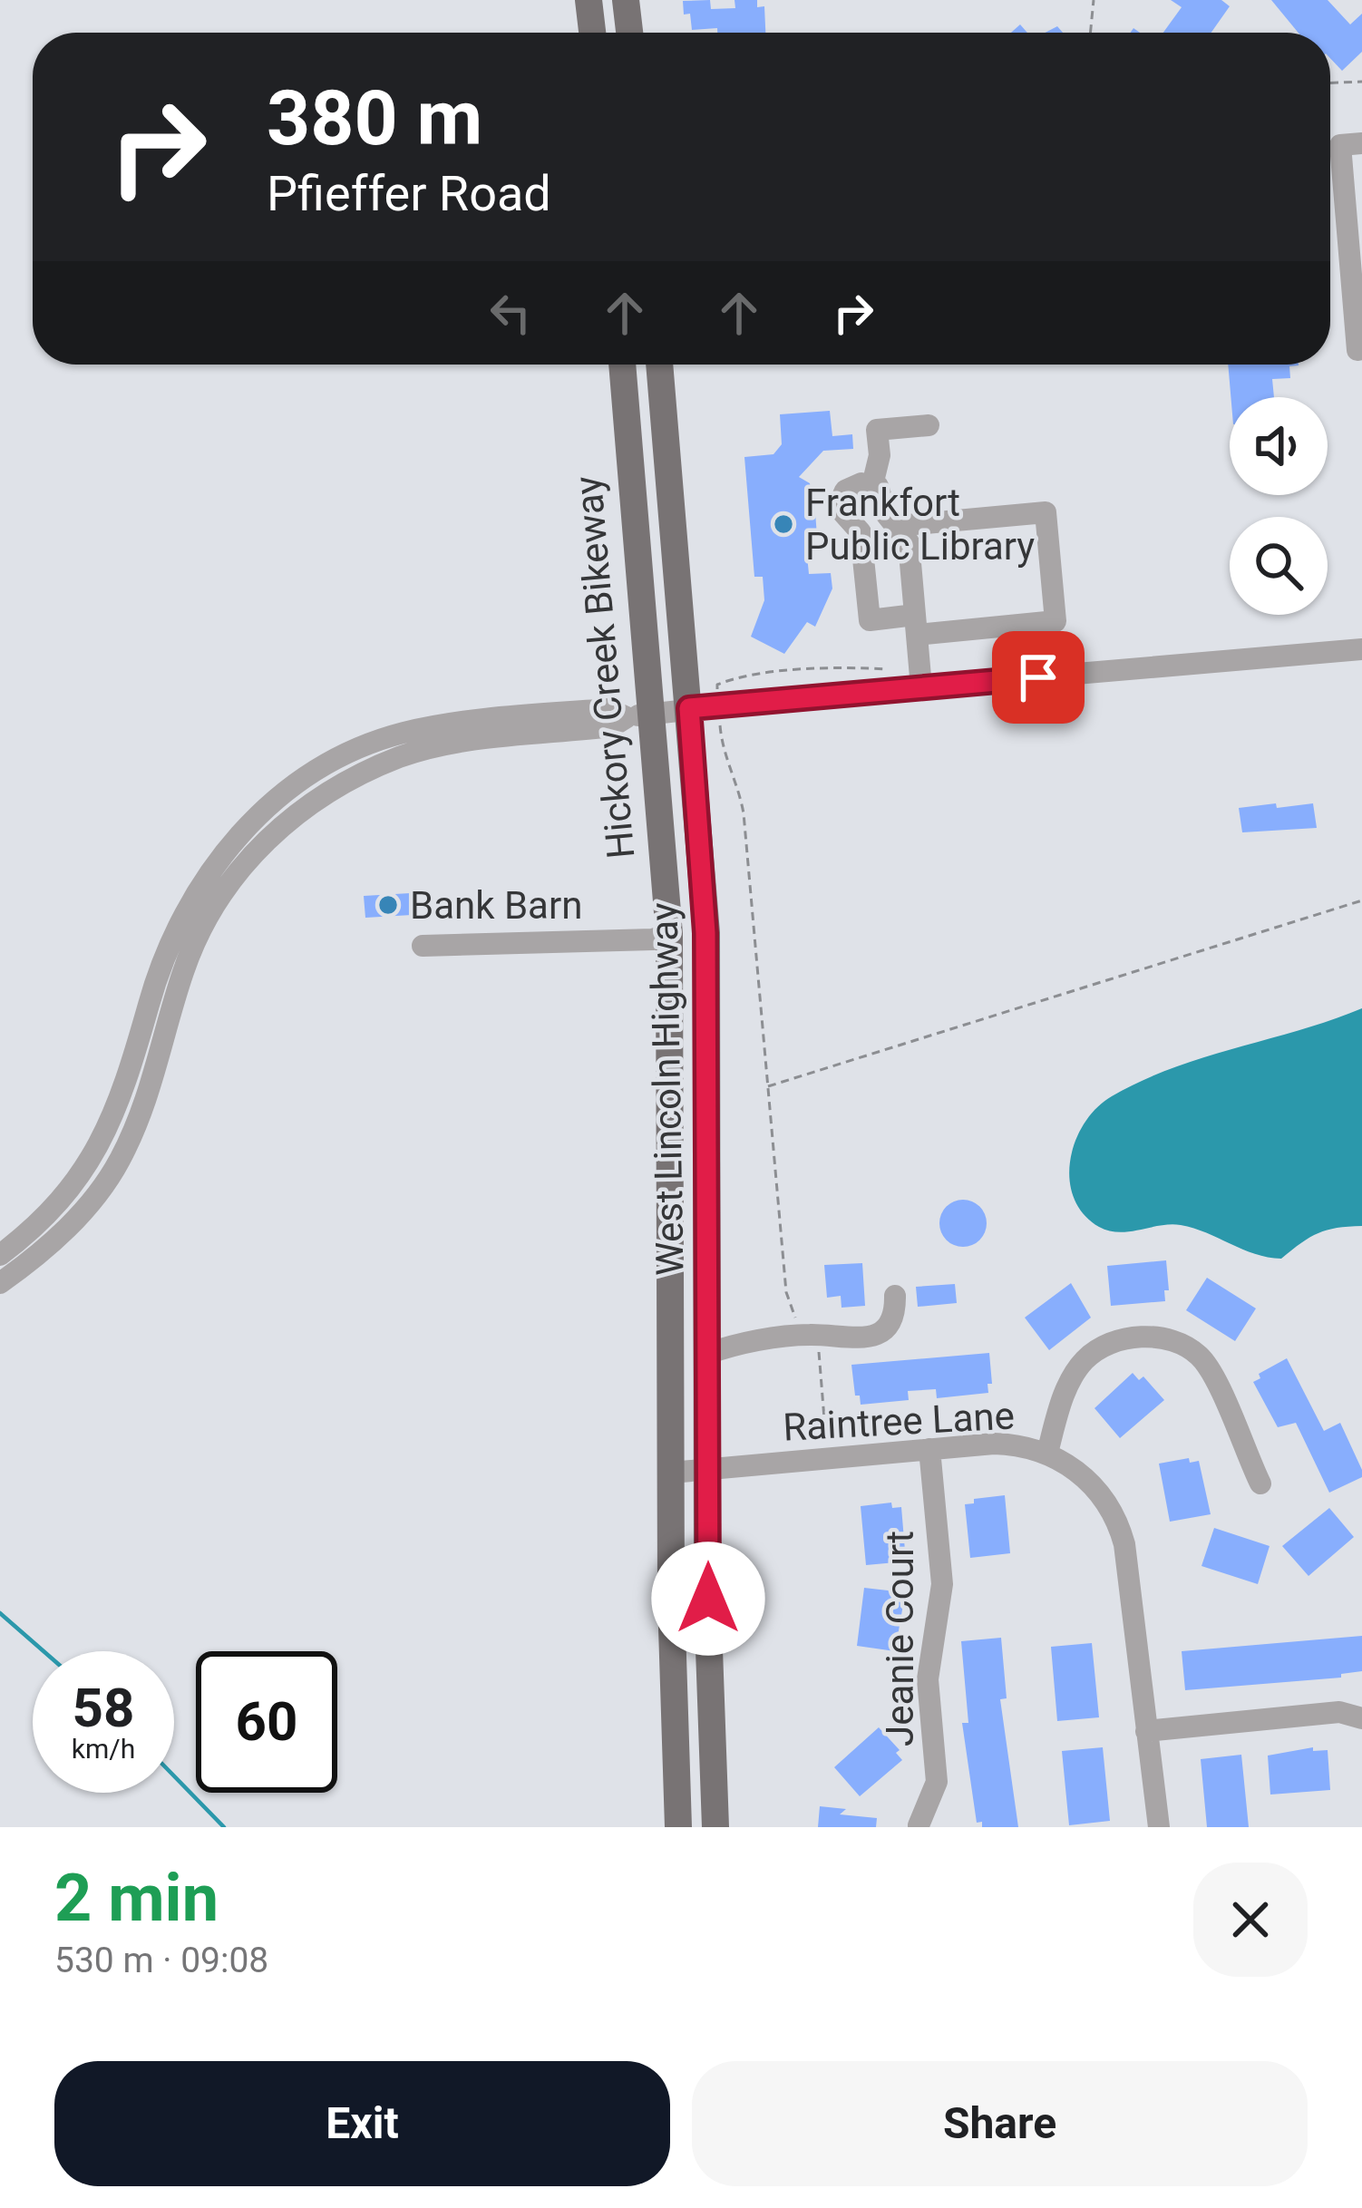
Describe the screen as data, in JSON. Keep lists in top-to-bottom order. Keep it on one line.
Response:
{"streets":{"main road":["West Lincoln Highway"],"street":["Raintree Lane","Jeanie Court"]},"crossings":[["West Lincoln Highway","Raintree Lane"],["Raintree Lane","Jeanie Court"]],"places":["Frankfort Public Library","Bank Barn"],"page":{"turn":["380 m","Pfieffer Road"],"speed":"58 km/h","limit":"60","heading":["2 min","530 m · 09:08"],"buttons":["Exit","Share"]}}
